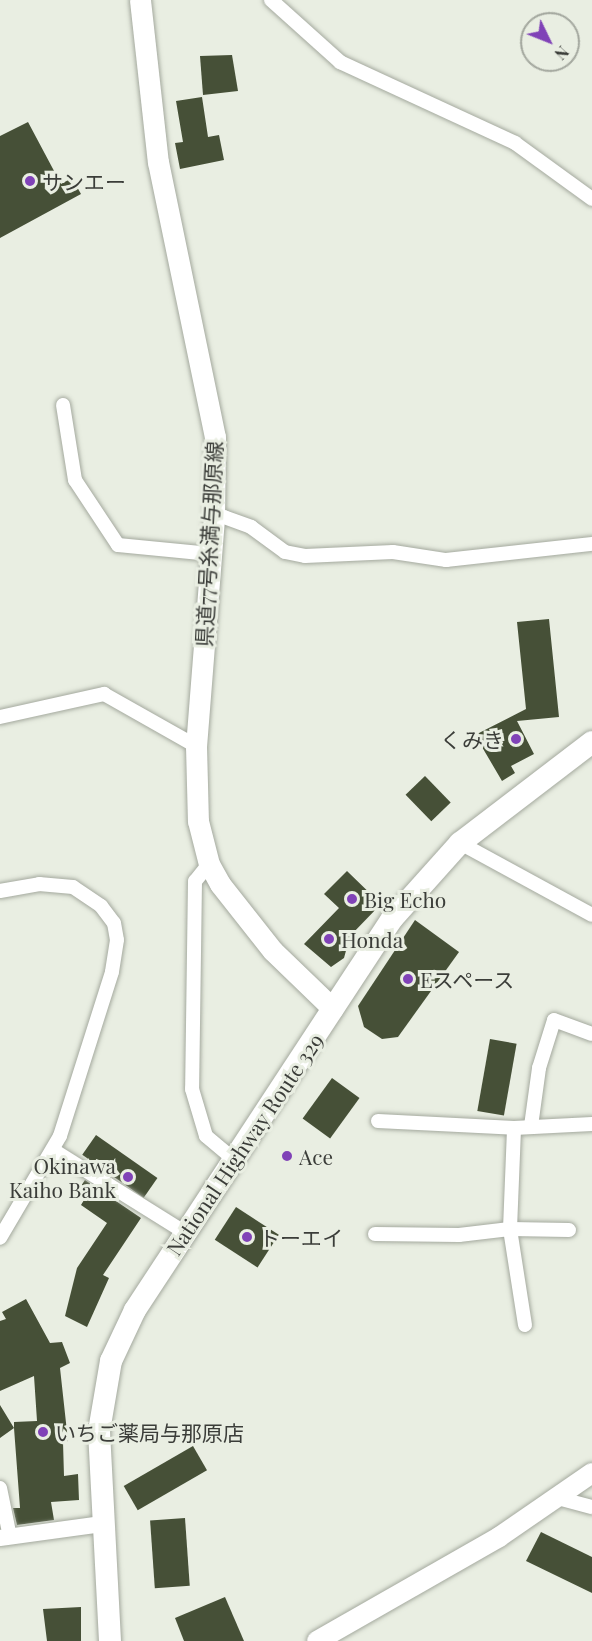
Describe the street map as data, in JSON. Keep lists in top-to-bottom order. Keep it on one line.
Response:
{"streets":{"highway":["National Highway Route 329"],"main road":["県道77号糸満与那原線"]},"crossings":[["県道77号糸満与那原線","National Highway Route 329"]],"places":["サンエー","くみき","Big Echo","Honda","Eスペース","Ace","Okinawa Kaiho Bank","トーエイ","いちご薬局与那原店"],"north":"bottom right"}
